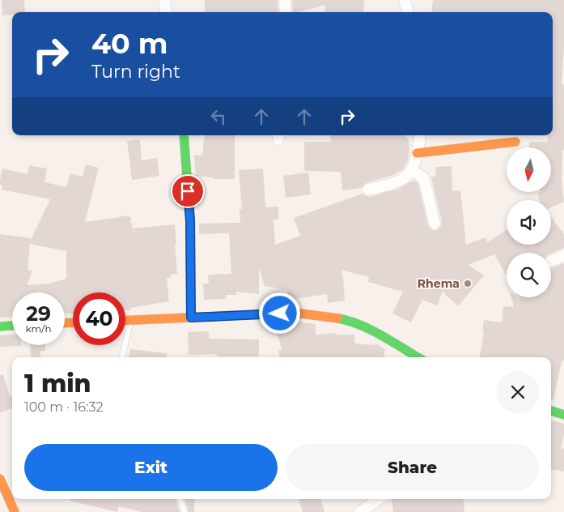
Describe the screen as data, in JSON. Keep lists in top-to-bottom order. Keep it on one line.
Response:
{"places":["Rhema"],"north":"bottom","page":{"turn":["40 m","Turn right"],"speed":"29 km/h","limit":"40","heading":["1 min","100 m · 16:32"],"buttons":["Exit","Share"]}}
